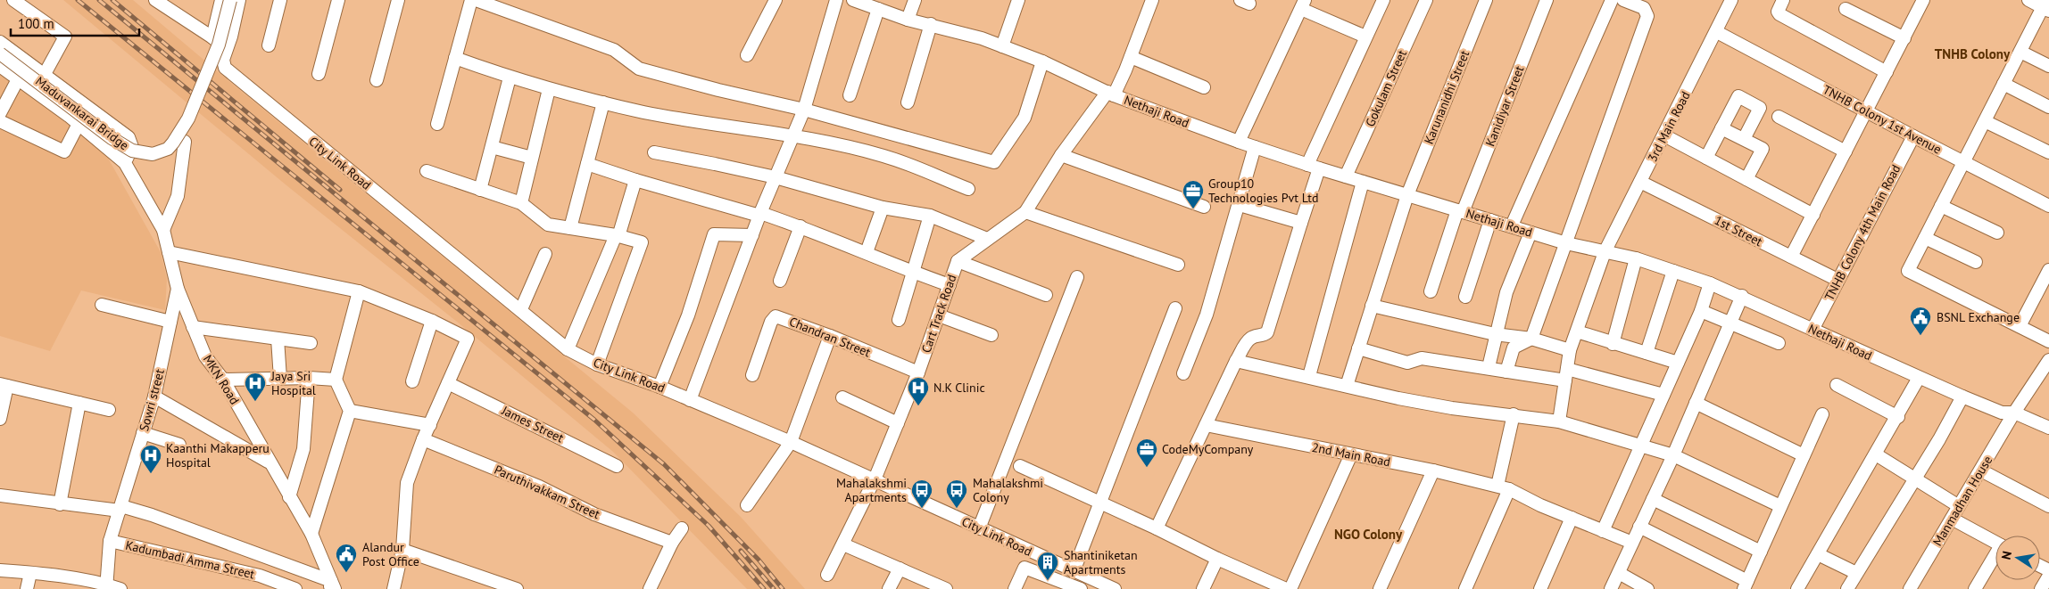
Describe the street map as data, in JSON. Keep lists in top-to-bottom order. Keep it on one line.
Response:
{"streets":{"street":["Gokulam Street","Karunanidhi Street","Kanidiyar Street","Nethaji Road","Maduvankarai Bridge","TNHB Colony 1st Avenue","3rd Main Road","City Link Road","1st Street","TNHB Colony 4th Main Road","Cart Track Road","Chandran Street","MKN Road","Sowri street","James Street","2nd Main Road","Paruthivakkam Street","Manmadhan House","Kadumbadi Amma Street"]},"crossings":[["Gokulam Street","Nethaji Road"],["Karunanidhi Street","Nethaji Road"],["Kanidiyar Street","Nethaji Road"],["Nethaji Road","3rd Main Road"],["Nethaji Road","TNHB Colony 4th Main Road"],["Nethaji Road","Cart Track Road"],["Nethaji Road","Manmadhan House"],["TNHB Colony 1st Avenue","3rd Main Road"],["TNHB Colony 1st Avenue","TNHB Colony 4th Main Road"],["3rd Main Road","1st Street"],["City Link Road","Cart Track Road"],["1st Street","TNHB Colony 4th Main Road"],["Cart Track Road","Chandran Street"],["MKN Road","Sowri street"],["Sowri street","Kadumbadi Amma Street"]],"districts":["TNHB Colony","NGO Colony"],"places":{"office":["Group10 Technologies Pvt Ltd","CodeMyCompany"],"public building":["BSNL Exchange","Alandur Post Office"],"hospital":["Jaya Sri Hospital","N.K Clinic","Kaanthi Makapperu Hospital"],"bus stop":["Mahalakshmi Apartments","Mahalakshmi Colony"],"building":["Shantiniketan Apartments"]},"scale_bar":"100 m","north":"left"}
